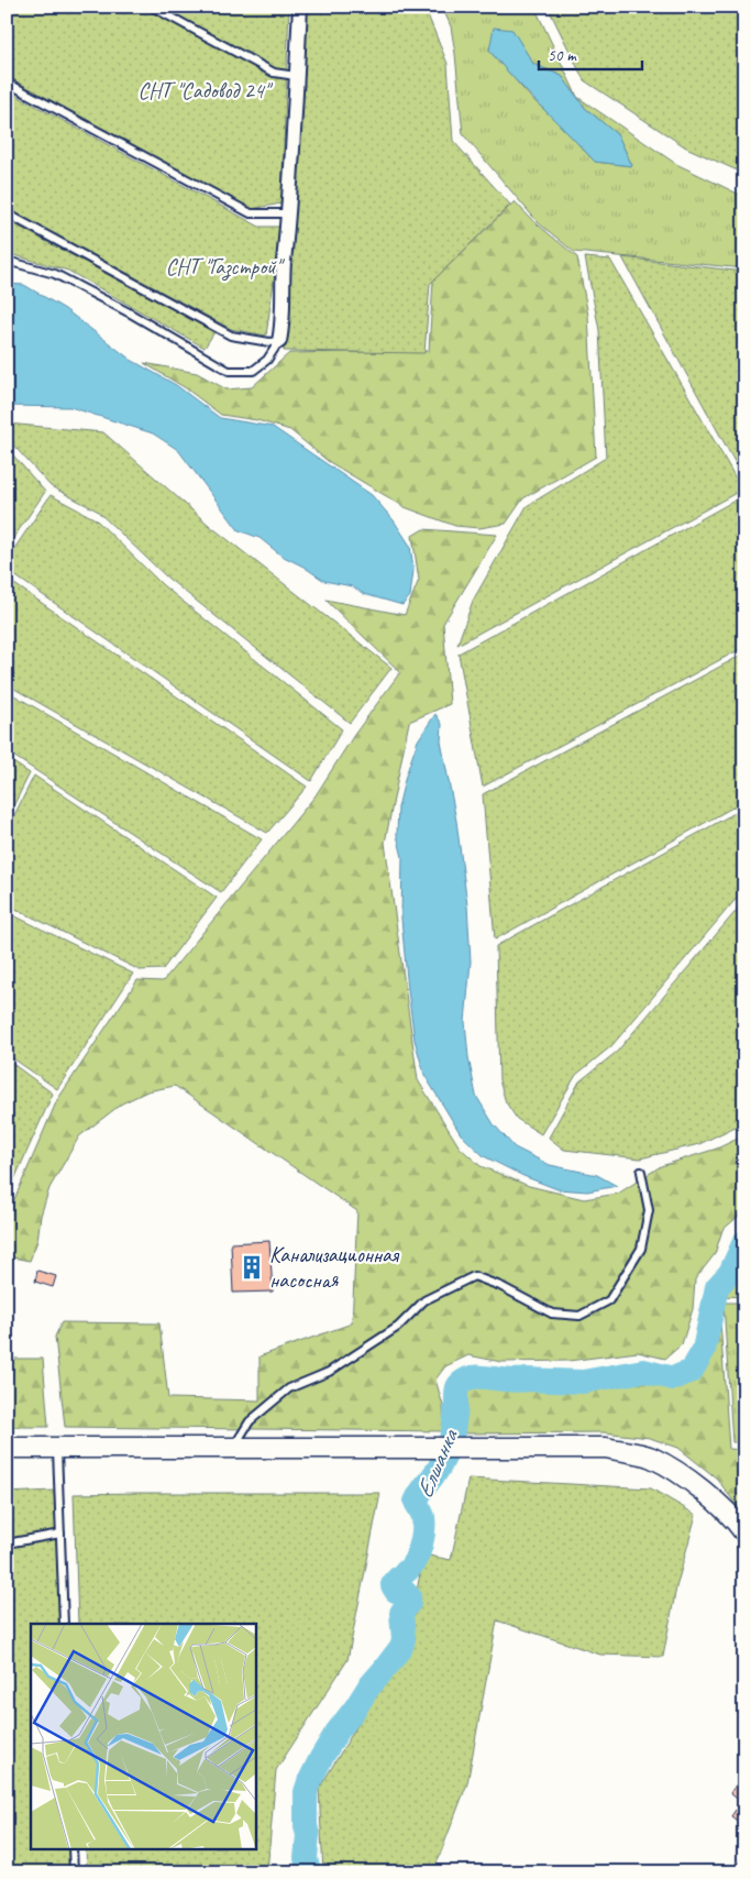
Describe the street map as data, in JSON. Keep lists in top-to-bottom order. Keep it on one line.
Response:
{"water":["Елшанка"],"parks":["СНТ \"Садовод 24\"","СНТ \"Газстрой\""],"places":{"building":["Канализационная насосная"]},"scale_bar":"50 m"}
